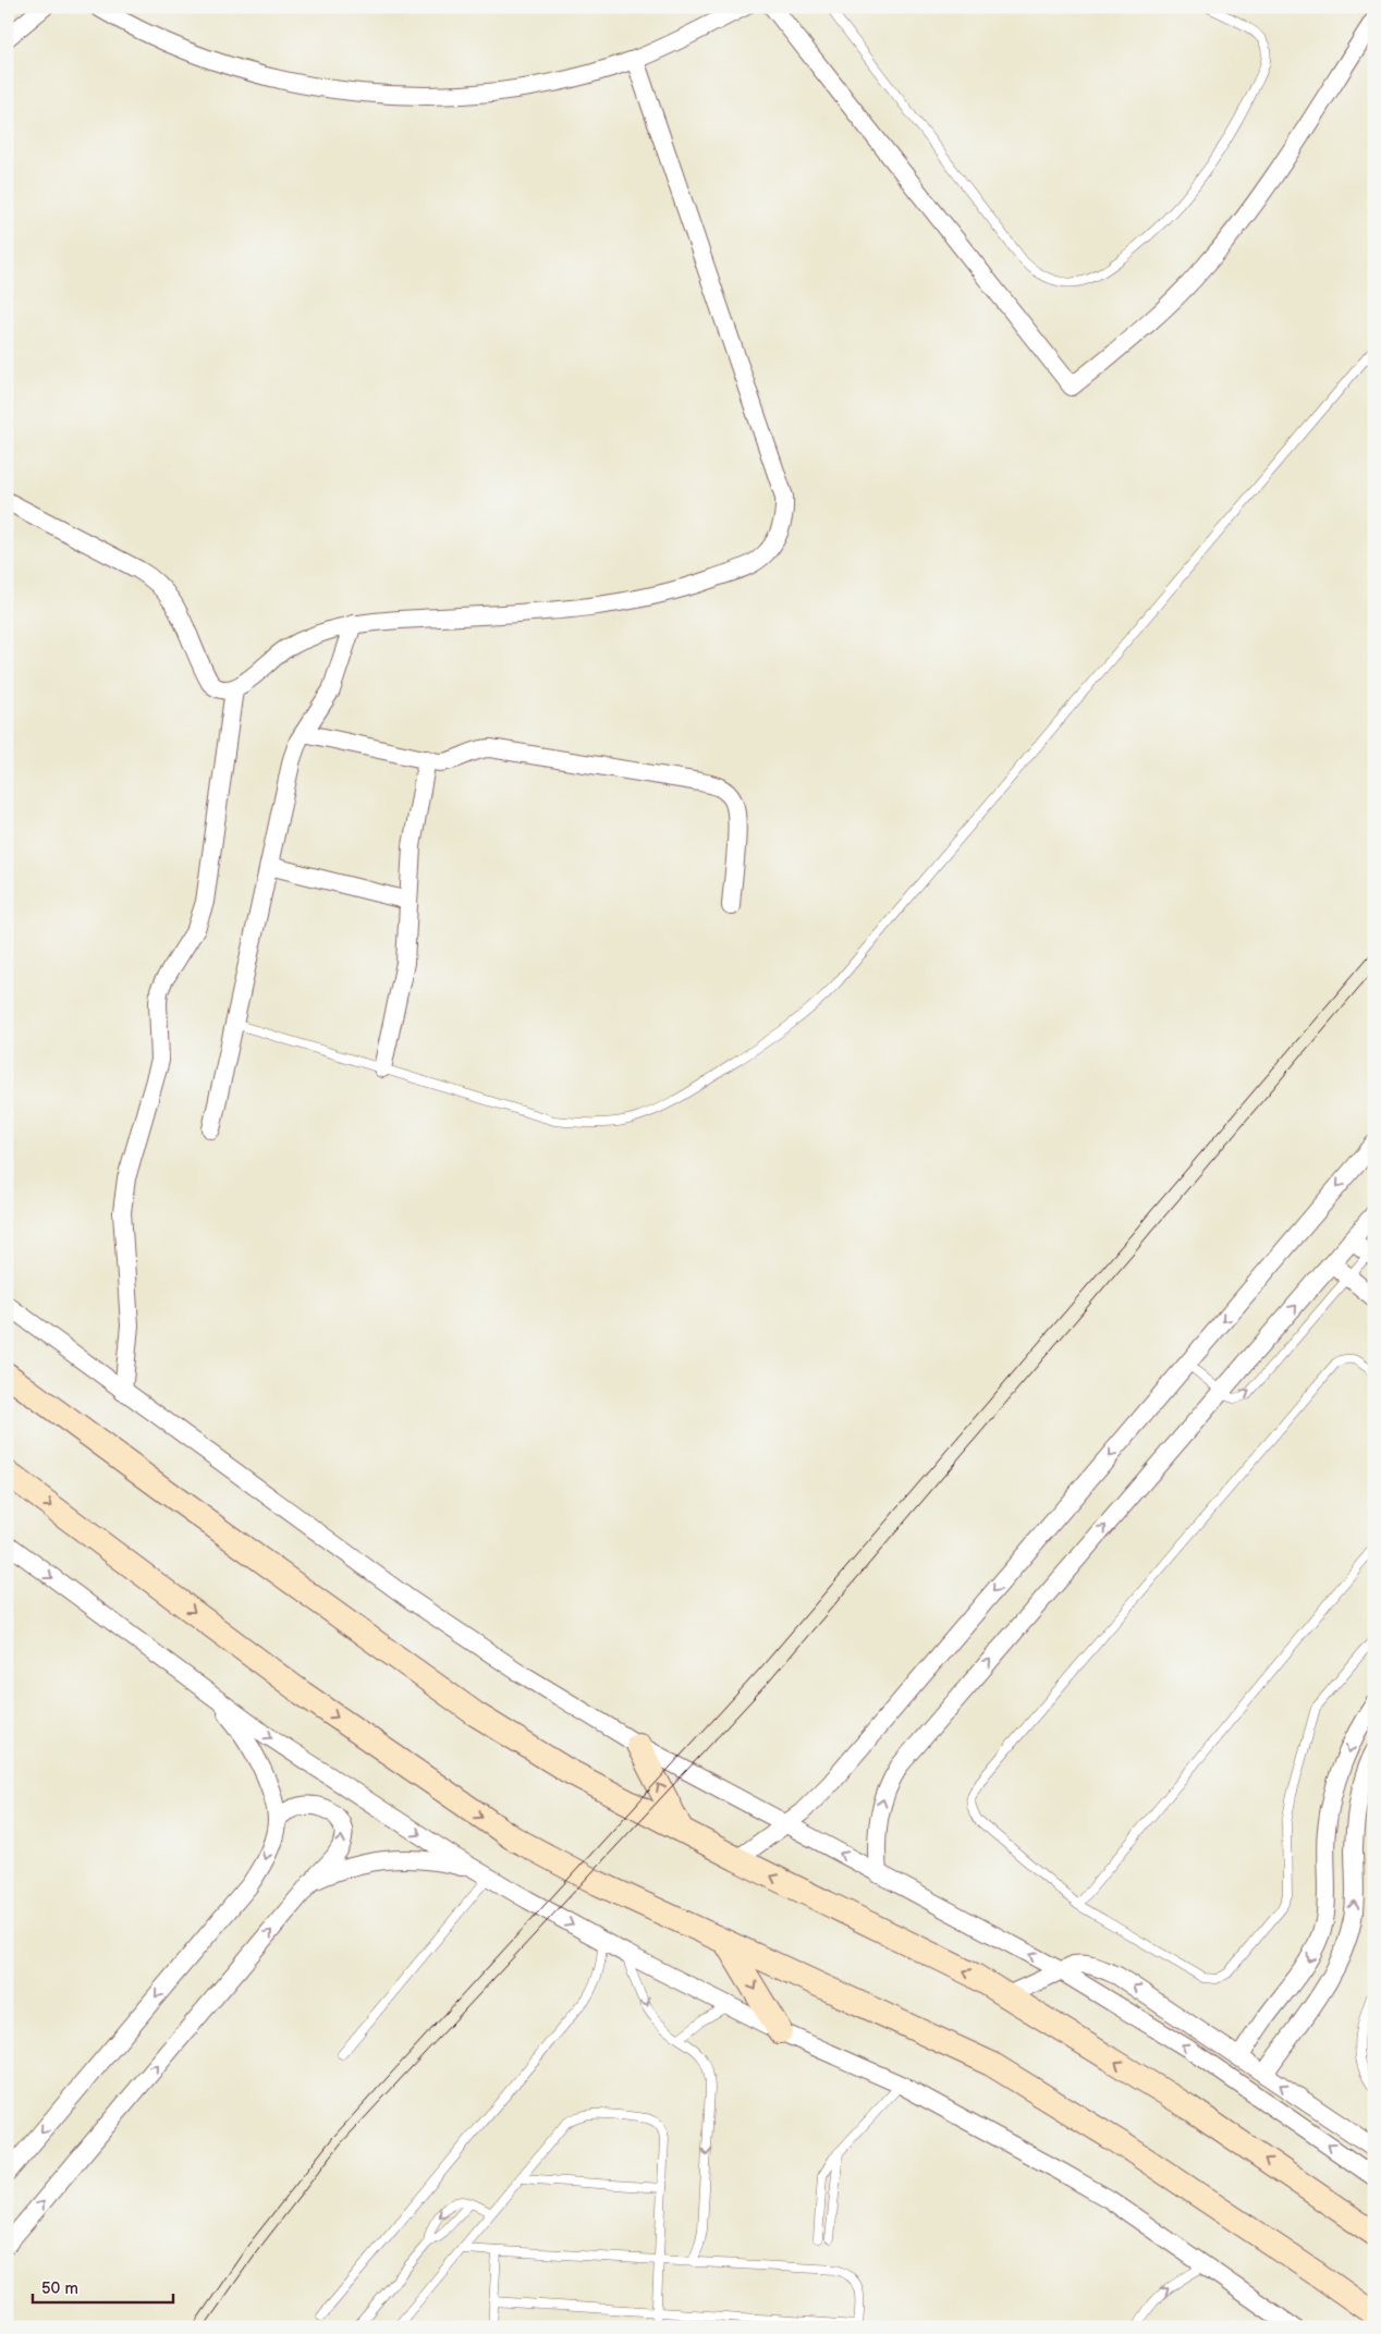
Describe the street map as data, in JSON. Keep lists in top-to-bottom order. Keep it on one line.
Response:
{"scale_bar":"50 m"}
